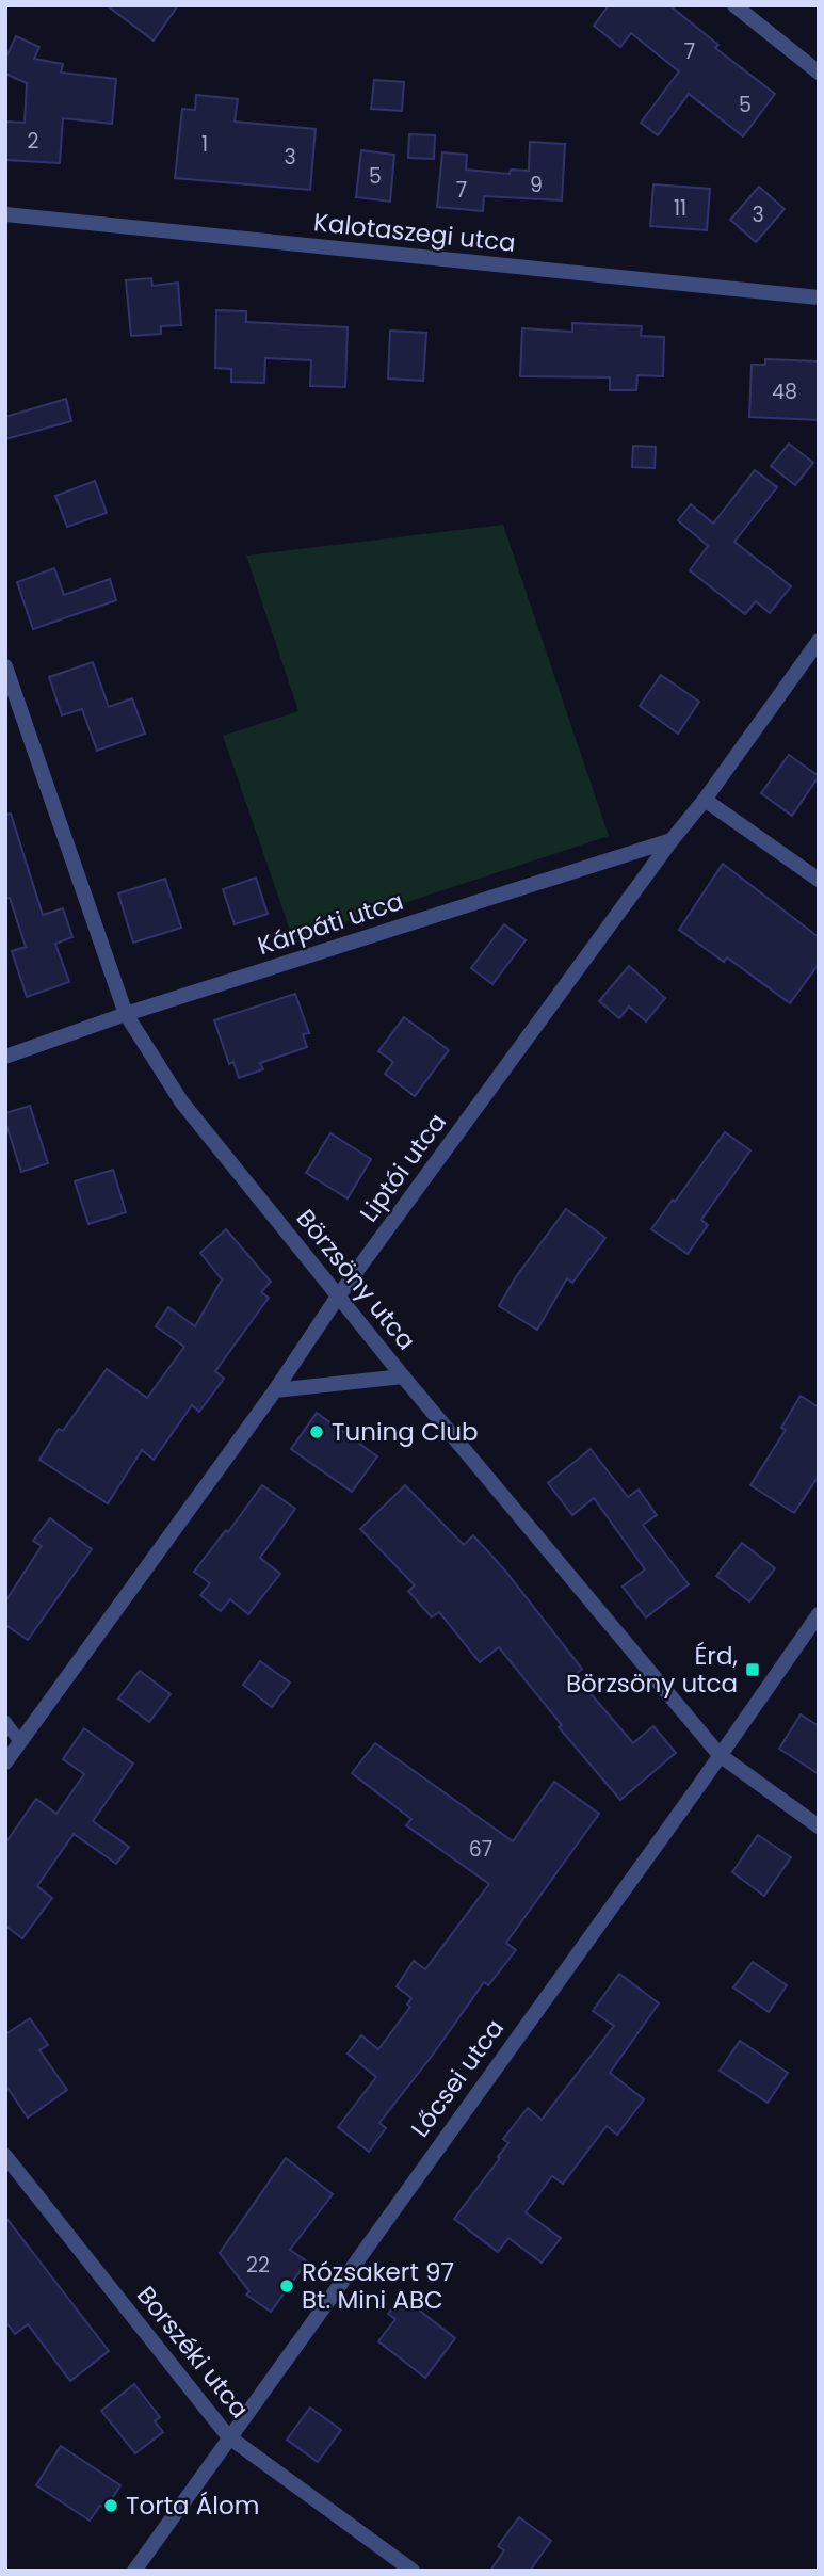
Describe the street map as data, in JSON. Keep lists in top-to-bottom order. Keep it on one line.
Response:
{"streets":{"street":["Kalotaszegi utca","Kárpáti utca","Liptói utca","Börzsöny utca","Lőcsei utca","Borszéki utca"]},"crossings":[["Kárpáti utca","Liptói utca"],["Kárpáti utca","Börzsöny utca"],["Liptói utca","Börzsöny utca"],["Börzsöny utca","Lőcsei utca"],["Lőcsei utca","Borszéki utca"]],"places":{"other":["Tuning Club","Rózsakert 97 Bt. Mini ABC","Torta Álom"],"transit":["Érd, Börzsöny utca"]},"house_numbers":["7","5","2","1","3","5","9","7","11","3","48","67","22"]}
